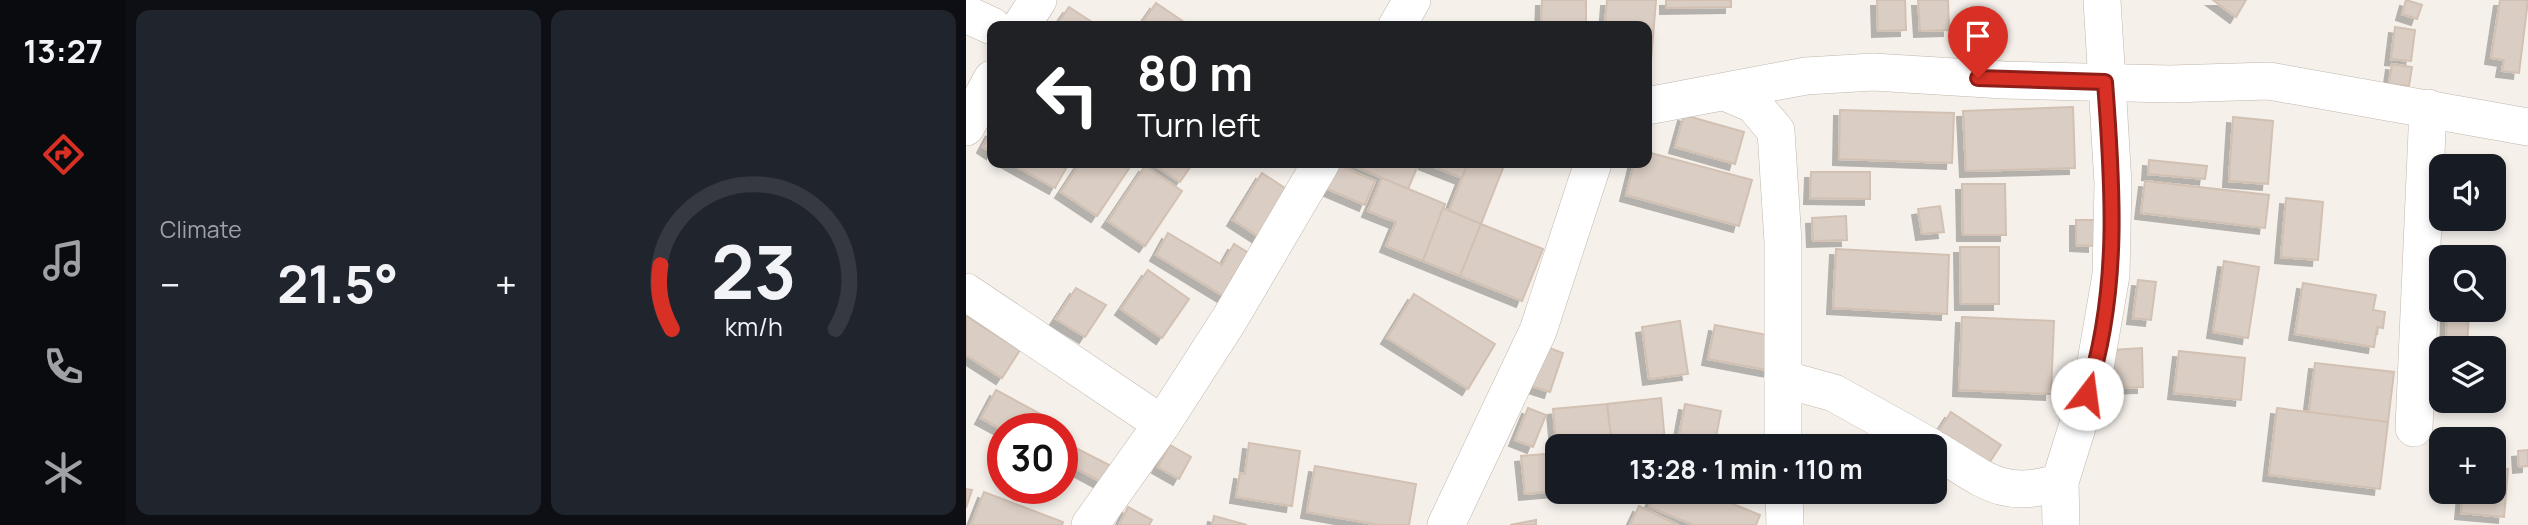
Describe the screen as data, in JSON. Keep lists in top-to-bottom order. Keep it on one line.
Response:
{"page":{"tabs":"13:27","tile":"Climate","turn":["80 m","Turn left"],"map_buttons":"+","heat":["−","21.5°","+"],"limit":"30","trip":"13:28 · 1 min · 110 m","gauge":["23","km/h"]}}
